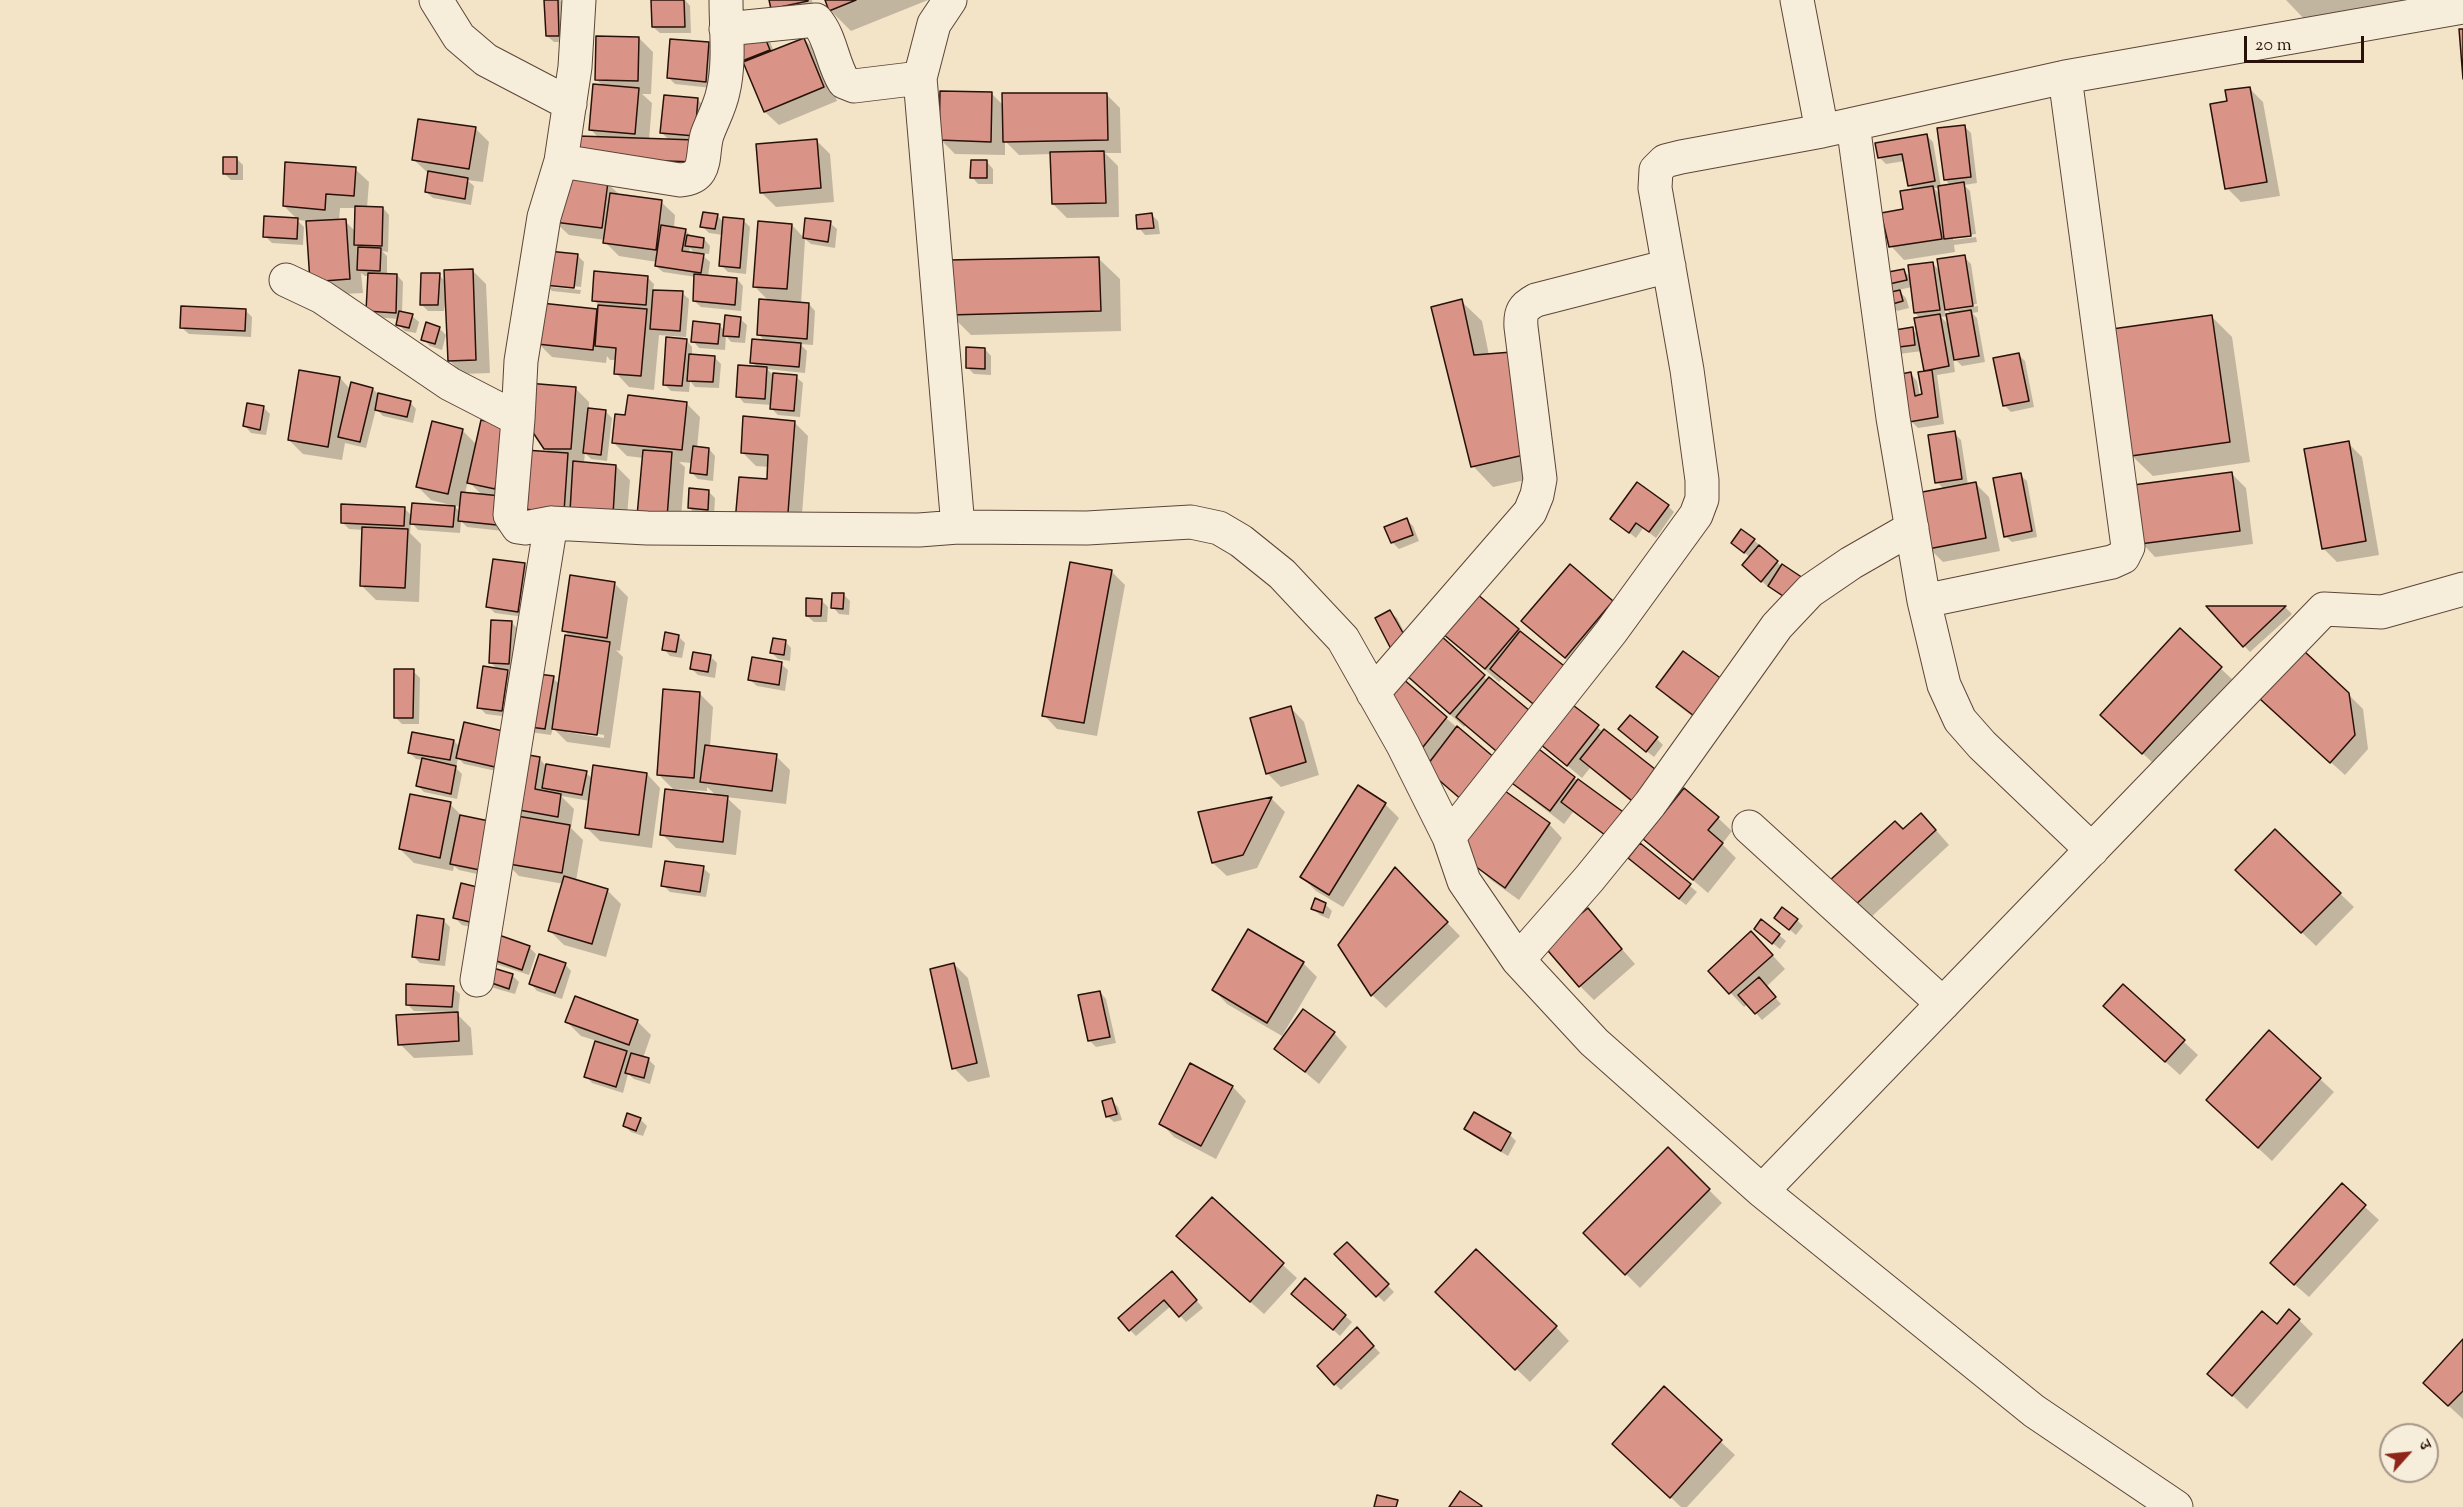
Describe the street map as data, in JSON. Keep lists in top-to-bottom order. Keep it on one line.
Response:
{"scale_bar":"20 m","north":"top right"}
